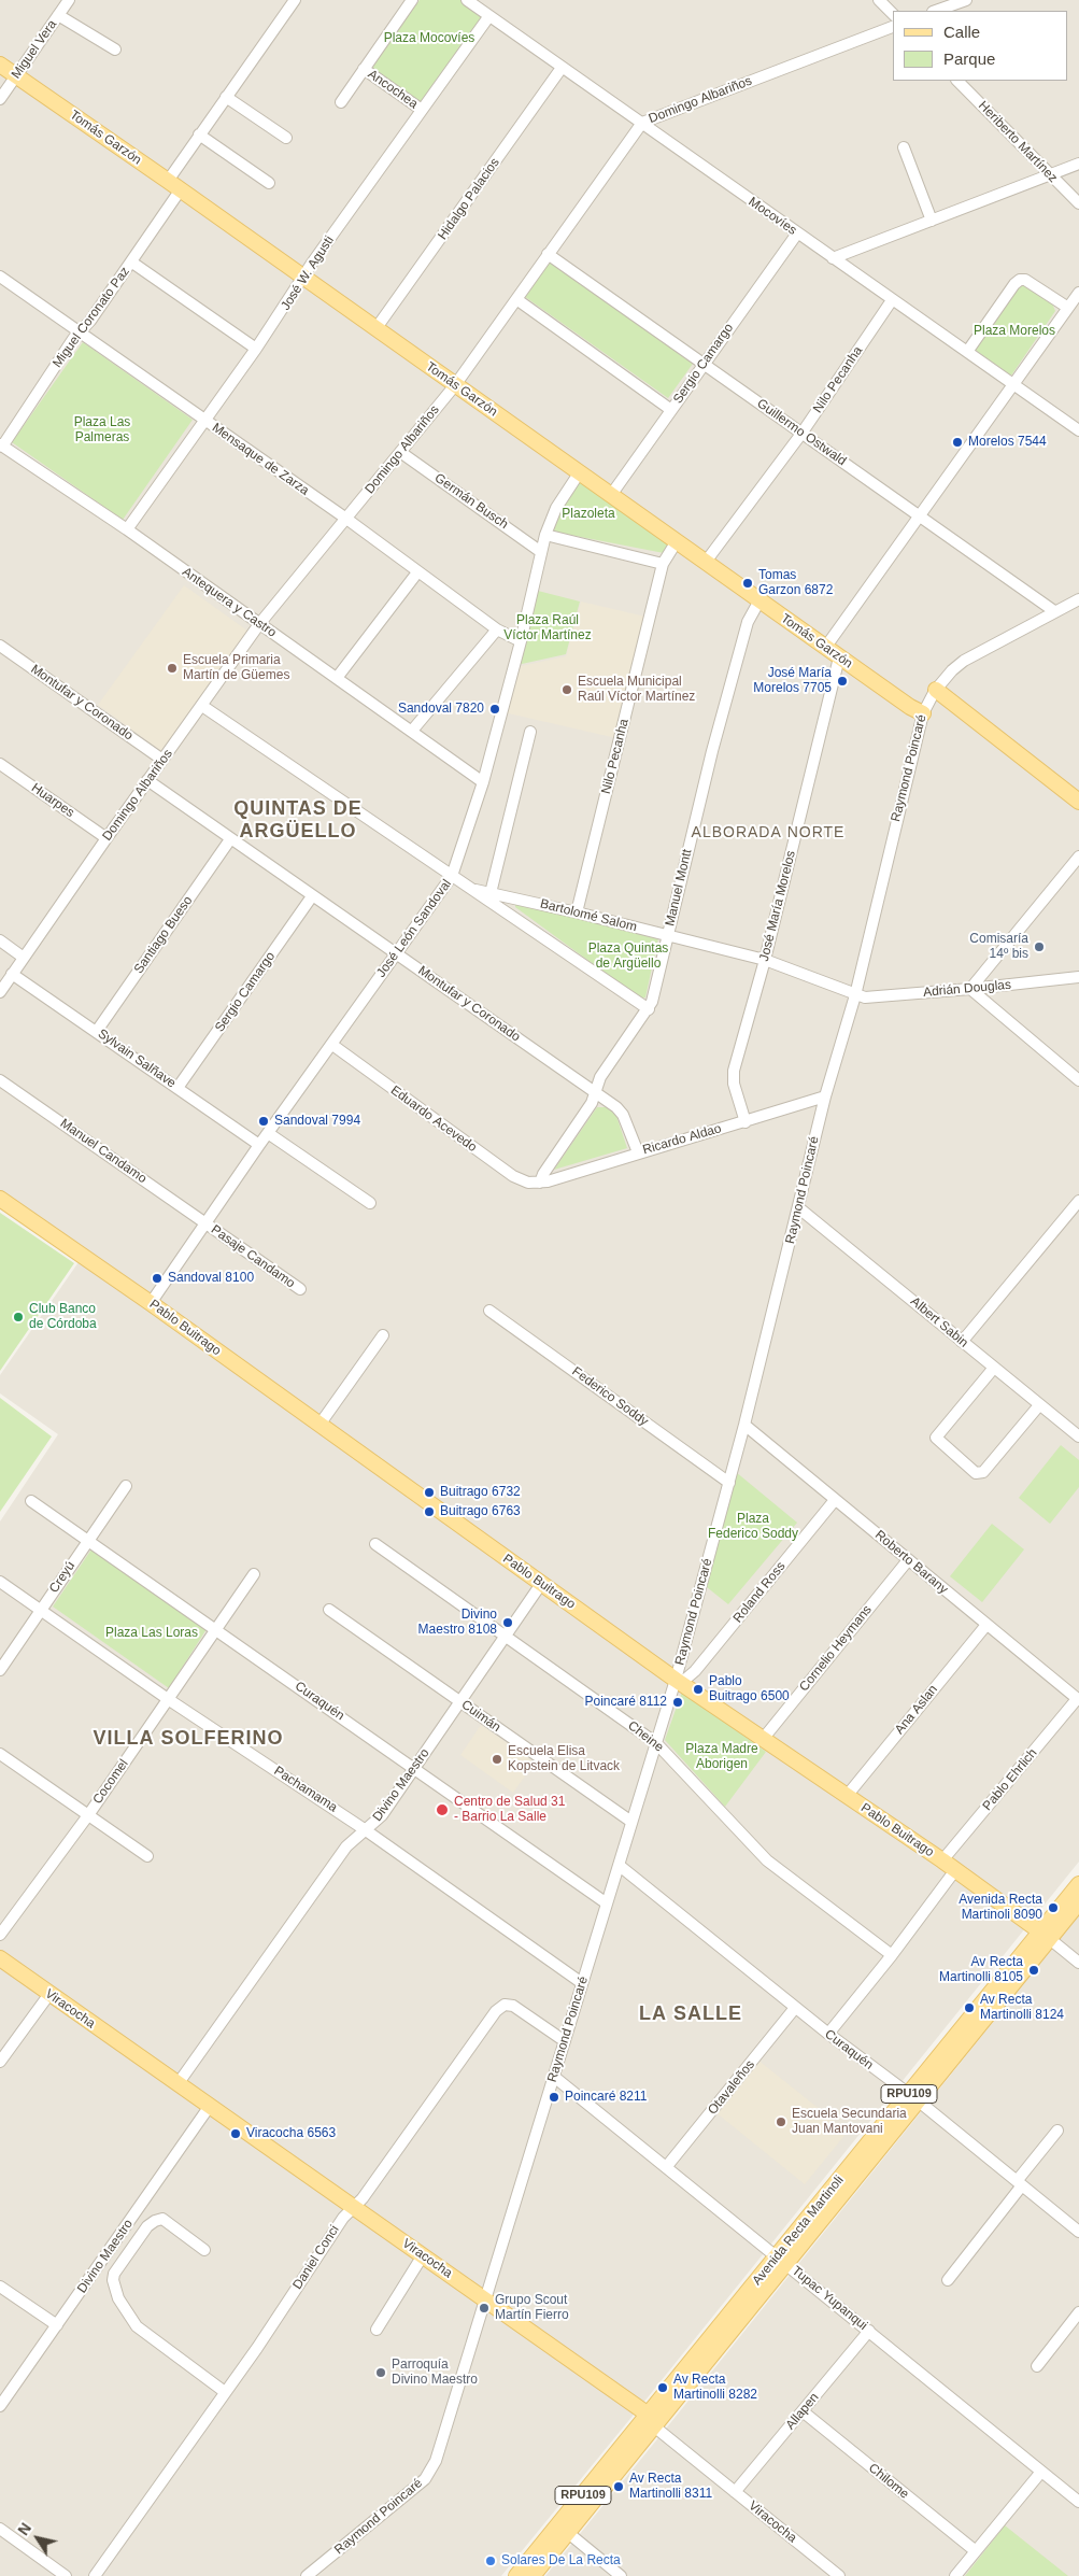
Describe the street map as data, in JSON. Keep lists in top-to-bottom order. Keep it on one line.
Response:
{"streets":{"main road":["Tomás Garzón","Pablo Buitrago","Viracocha","RPU109","Avenida Recta Martinoli"],"street":["Miguel Vera","Ancochea","Domingo Albariños","Heriberto Martínez","Hidalgo Palacios","Mocovíes","José W. Agusti","Miguel Coronato Paz","Sergio Camargo","Nilo Pecanha","Guillermo Ostwald","Mensaque de Zarza","Germán Busch","Antequera y Castro","Montufar y Coronado","Raymond Poincaré","Huarpes","Manuel Montt","José María Morelos","Bartolomé Salom","José León Sandoval","Santiago Bueso","Adrián Douglas","Sylvain Salñave","Eduardo Acevedo","Ricardo Aldao","Manuel Candamo","Pasaje Candamo","Albert Sabin","Federico Soddy","Roberto Barany","Creyú","Roland Ross","Cornelio Heymans","Curaquén","Ana Aslan","Cuimán","Cheine","Pablo Ehrlich","Cocomel","Divino Maestro","Pachamama","Otavaleños","Daniel Conci","Tupac Yupanqui","Allapen","Chilome"]},"crossings":[["Miguel Vera","Tomás Garzón"],["Ancochea","José W. Agusti"],["Domingo Albariños","Tomás Garzón"],["Domingo Albariños","Mocovíes"],["Domingo Albariños","Guillermo Ostwald"],["Domingo Albariños","Mensaque de Zarza"],["Domingo Albariños","Germán Busch"],["Domingo Albariños","Antequera y Castro"],["Domingo Albariños","Montufar y Coronado"],["Domingo Albariños","Huarpes"],["Domingo Albariños","Bartolomé Salom"],["Domingo Albariños","Sylvain Salñave"],["Tomás Garzón","Hidalgo Palacios"],["Tomás Garzón","José W. Agusti"],["Tomás Garzón","Miguel Coronato Paz"],["Tomás Garzón","Sergio Camargo"],["Tomás Garzón","Nilo Pecanha"],["Tomás Garzón","Raymond Poincaré"],["Tomás Garzón","Manuel Montt"],["Tomás Garzón","José María Morelos"],["Tomás Garzón","José León Sandoval"],["Hidalgo Palacios","Mocovíes"],["Mocovíes","José W. Agusti"],["Mocovíes","Sergio Camargo"],["Mocovíes","Nilo Pecanha"],["José W. Agusti","Mensaque de Zarza"],["José W. Agusti","Antequera y Castro"],["Miguel Coronato Paz","Mensaque de Zarza"],["Miguel Coronato Paz","Antequera y Castro"],["Sergio Camargo","Guillermo Ostwald"],["Sergio Camargo","Montufar y Coronado"],["Sergio Camargo","Sylvain Salñave"],["Nilo Pecanha","Guillermo Ostwald"],["Nilo Pecanha","Bartolomé Salom"],["Guillermo Ostwald","Raymond Poincaré"],["Mensaque de Zarza","José León Sandoval"],["Germán Busch","José León Sandoval"],["Antequera y Castro","José León Sandoval"],["Montufar y Coronado","Manuel Montt"],["Montufar y Coronado","José León Sandoval"],["Montufar y Coronado","Santiago Bueso"],["Montufar y Coronado","Ricardo Aldao"],["Raymond Poincaré","Bartolomé Salom"],["Raymond Poincaré","Adrián Douglas"],["Raymond Poincaré","Ricardo Aldao"],["Raymond Poincaré","Albert Sabin"],["Raymond Poincaré","Pablo Buitrago"],["Raymond Poincaré","Federico Soddy"],["Raymond Poincaré","Roberto Barany"],["Raymond Poincaré","Roland Ross"],["Raymond Poincaré","Curaquén"],["Raymond Poincaré","Cuimán"],["Raymond Poincaré","Cheine"],["Raymond Poincaré","Pachamama"],["Raymond Poincaré","Viracocha"],["Raymond Poincaré","Daniel Conci"],["Raymond Poincaré","Tupac Yupanqui"],["Manuel Montt","Bartolomé Salom"],["Manuel Montt","Eduardo Acevedo"],["Manuel Montt","Ricardo Aldao"],["José María Morelos","Bartolomé Salom"],["José María Morelos","Ricardo Aldao"],["Bartolomé Salom","José León Sandoval"],["Bartolomé Salom","Adrián Douglas"],["José León Sandoval","Sylvain Salñave"],["José León Sandoval","Eduardo Acevedo"],["José León Sandoval","Manuel Candamo"],["José León Sandoval","Pasaje Candamo"],["José León Sandoval","Pablo Buitrago"],["Santiago Bueso","Sylvain Salñave"],["Eduardo Acevedo","Ricardo Aldao"],["Manuel Candamo","Pasaje Candamo"],["Pablo Buitrago","Roland Ross"],["Pablo Buitrago","Cornelio Heymans"],["Pablo Buitrago","Ana Aslan"],["Pablo Buitrago","Pablo Ehrlich"],["Pablo Buitrago","Divino Maestro"],["Pablo Buitrago","Avenida Recta Martinoli"],["Roberto Barany","Roland Ross"],["Roberto Barany","Cornelio Heymans"],["Roberto Barany","Ana Aslan"],["Roberto Barany","Pablo Ehrlich"],["Creyú","Curaquén"],["Creyú","Pachamama"],["Curaquén","Cocomel"],["Curaquén","Divino Maestro"],["Curaquén","Otavaleños"],["Curaquén","Avenida Recta Martinoli"],["Cuimán","Divino Maestro"],["Cheine","Divino Maestro"],["Cocomel","Pachamama"],["Divino Maestro","Pachamama"],["Divino Maestro","Viracocha"],["Viracocha","Avenida Recta Martinoli"],["Viracocha","Daniel Conci"],["Viracocha","Allapen"],["Otavaleños","Tupac Yupanqui"],["Avenida Recta Martinoli","Tupac Yupanqui"],["Tupac Yupanqui","Allapen"],["Allapen","Chilome"]],"districts":["QUINTAS DE ARGÜELLO","ALBORADA NORTE","VILLA SOLFERINO","LA SALLE"],"parks":["Plaza Mocovíes","Plaza Morelos","Plaza Las Palmeras","Plazoleta","Plaza Raúl Víctor Martínez","Plaza Quintas de Argüello","Plaza Federico Soddy","Plaza Las Loras","Plaza Madre Aborigen"],"places":["Morelos 7544","Tomas Garzon 6872","Escuela Primaria Martín de Güemes","José María Morelos 7705","Escuela Municipal Raúl Víctor Martínez","Sandoval 7820","Comisaría 14º bis","Sandoval 7994","Sandoval 8100","Club Banco de Córdoba","Buitrago 6732","Buitrago 6763","Divino Maestro 8108","Pablo Buitrago 6500","Poincaré 8112","Escuela Elisa Kopstein de Litvack","Centro de Salud 31 - Barrio La Salle","Avenida Recta Martinoli 8090","Av Recta Martinolli 8105","Av Recta Martinolli 8124","Poincaré 8211","Escuela Secundaria Juan Mantovani","Viracocha 6563","Grupo Scout Martín Fierro","Parroquía Divino Maestro","Av Recta Martinolli 8282","Av Recta Martinolli 8311","Solares De La Recta"],"legend":["Calle","Parque"],"north":"top left"}
